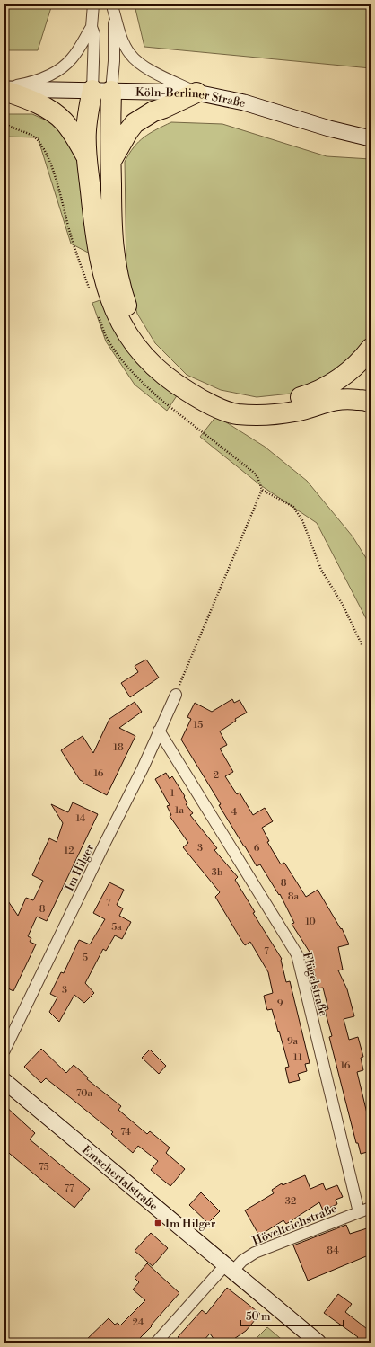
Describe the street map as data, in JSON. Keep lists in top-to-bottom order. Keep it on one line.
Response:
{"streets":{"main road":["Köln-Berliner Straße","Emschertalstraße"],"street":["Im Hilger","Flügelstraße","Hövelteichstraße"]},"crossings":[["Im Hilger","Flügelstraße"],["Flügelstraße","Hövelteichstraße"],["Emschertalstraße","Hövelteichstraße"]],"places":{"transit":["Im Hilger"]},"house_numbers":["15","18","16","2","1","1a","4","14","3","6","12","3b","8","8a","7","8","10","5a","7","5","3","9","9a","11","16","70a","74","75","77","32","84","24"],"scale_bar":"50 m"}
